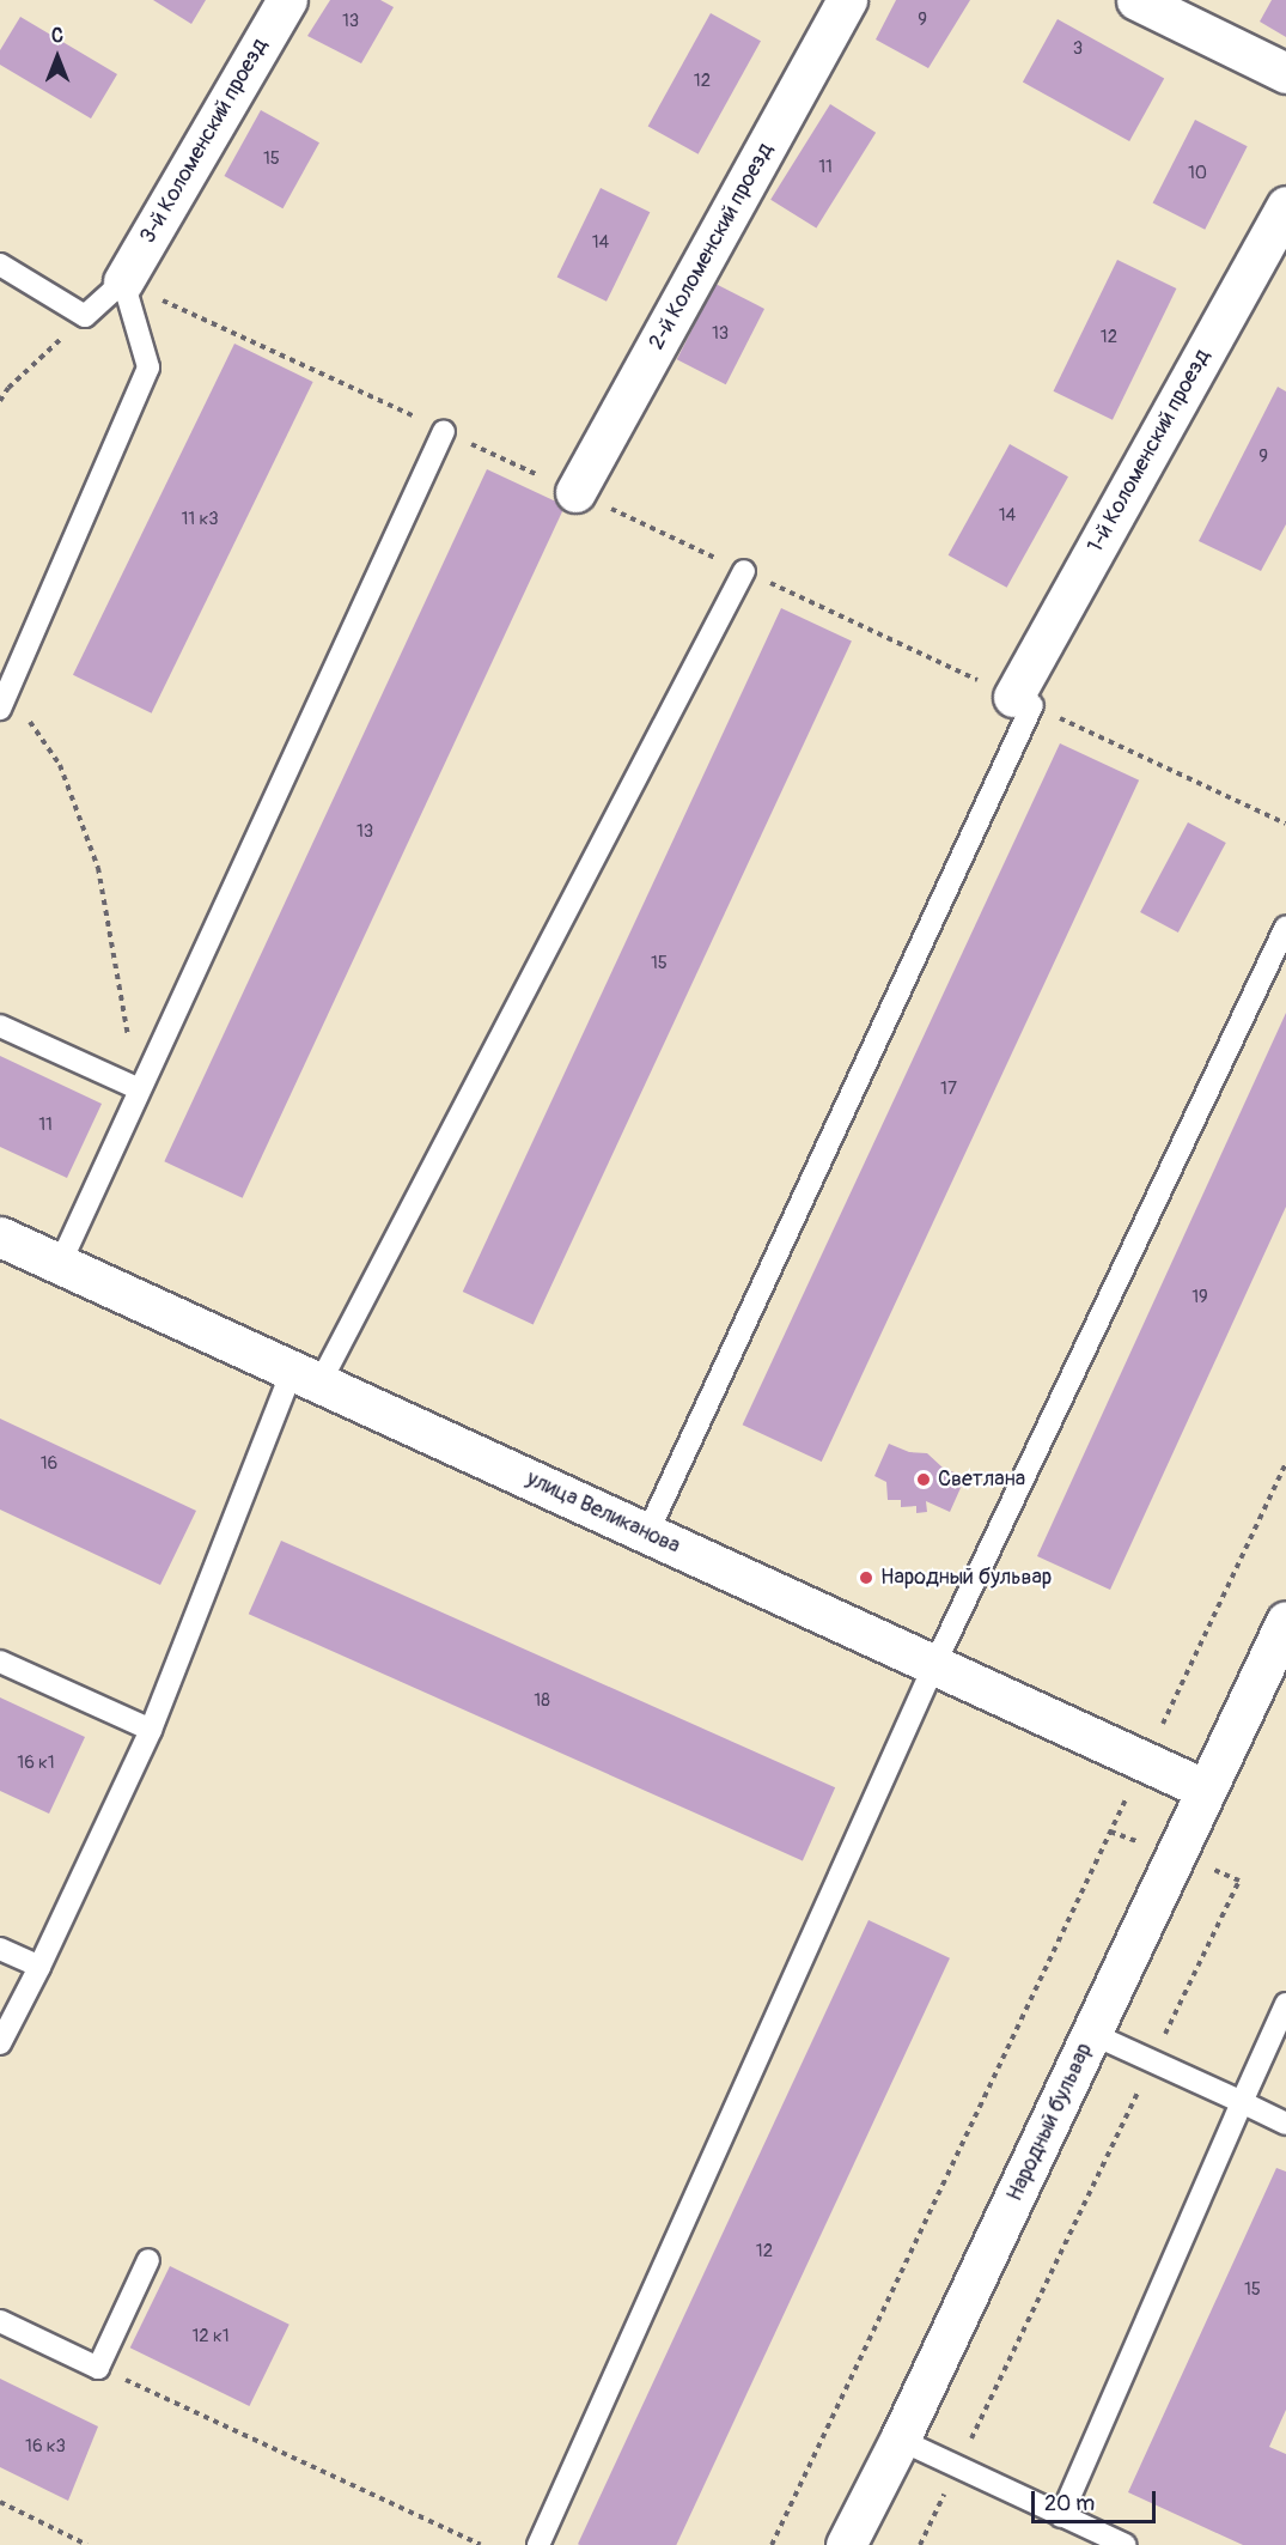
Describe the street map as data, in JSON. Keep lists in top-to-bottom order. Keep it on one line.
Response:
{"streets":{"street":["3-й Коломенский проезд","2-й Коломенский проезд","1-й Коломенский проезд","улица Великанова","Народный бульвар"]},"crossings":[["улица Великанова","Народный бульвар"]],"places":["Светлана","Народный бульвар"],"house_numbers":["9","13","3","12","15","11","10","14","13","12","9","14","11 к3","13","15","17","11","19","16","18","16 к1","12","15","12 к1","16 к3"],"scale_bar":"20 m","north":"top"}
